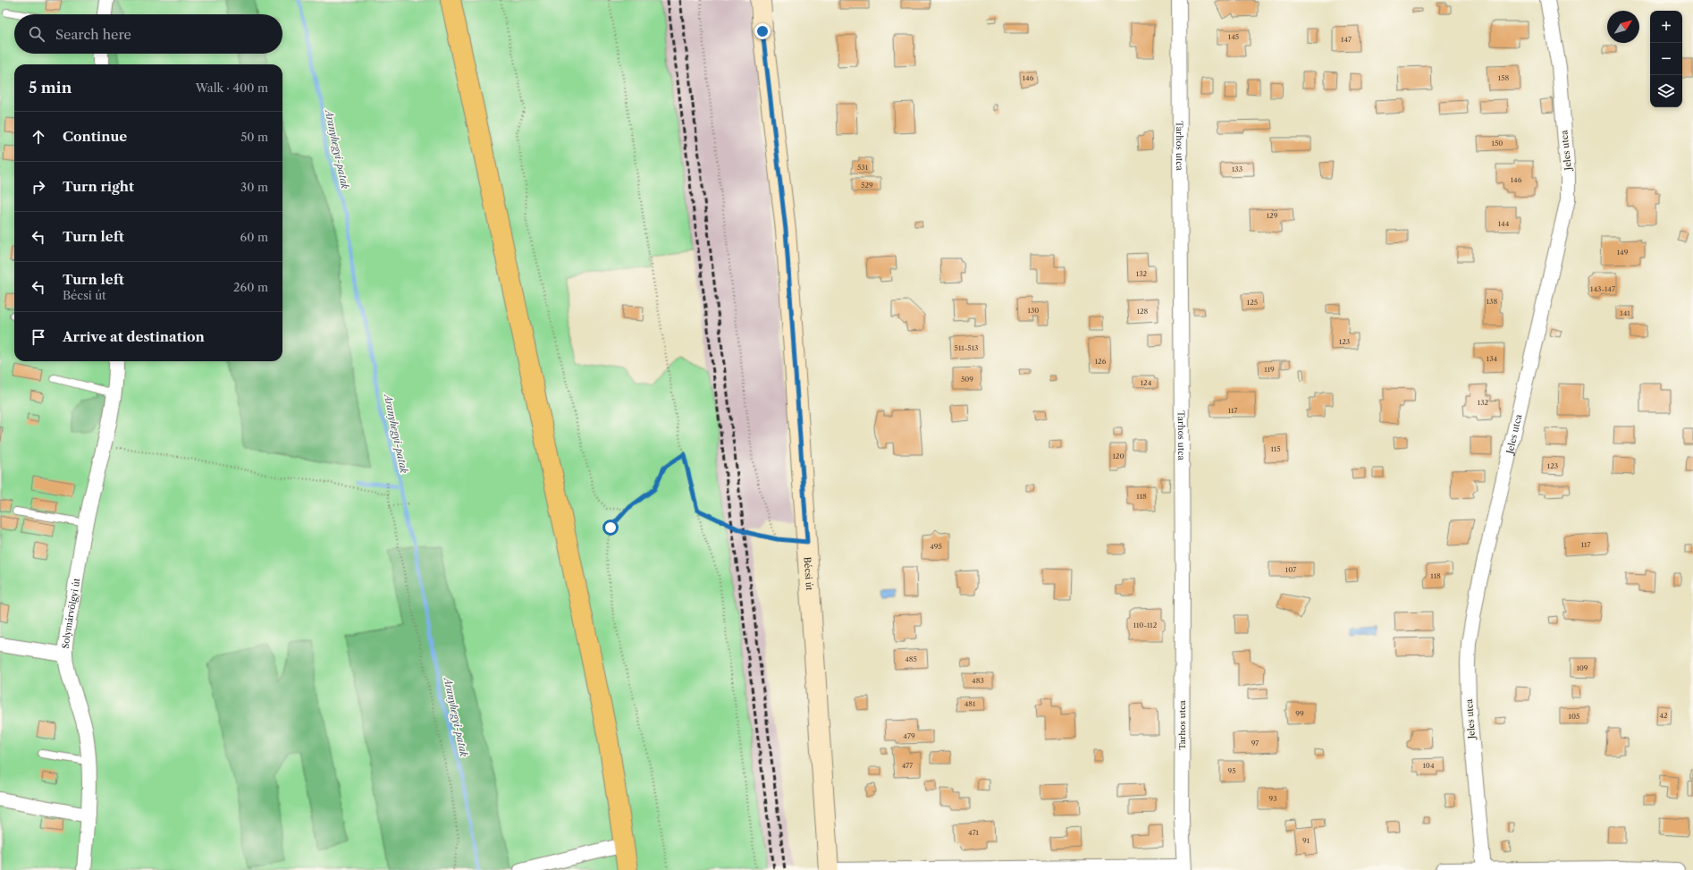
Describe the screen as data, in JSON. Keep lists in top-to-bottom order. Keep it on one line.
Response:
{"streets":{"street":["Tarhos utca","Jeles utca","Bécsi út","Solymárvölgyi út"]},"water":["Aranyhegyi-patak"],"house_numbers":["145","147","146","158","150","531","133","146","529","129","144","149","132","143-147","138","125","130","128","141","123","511-513","134","126","119","509","124","132","117","115","120","123","118","117","495","107","118","110-112","485","109","483","481","99","42","105","479","97","477","104","95","93","471","91"],"north":"top right","page":{"map_buttons":["+","−"],"search":"Search here","heading":["5 min","Walk · 400 m"],"list":[["Continue","50 m"],["Turn right","30 m"],["Turn left","60 m"],["Turn left","Bécsi út","260 m"],"Arrive at destination"]}}
